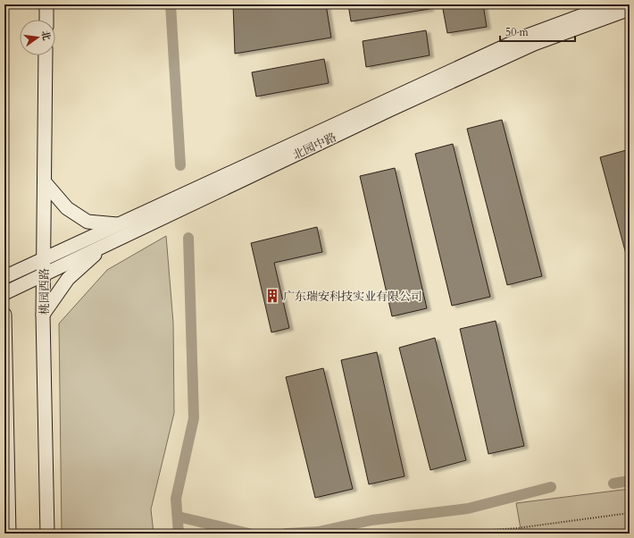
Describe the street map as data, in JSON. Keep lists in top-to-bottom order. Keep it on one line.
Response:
{"streets":{"street":["北园中路","桃园西路"]},"crossings":[["北园中路","桃园西路"]],"places":{"building":["广东瑞安科技实业有限公司"]},"scale_bar":"50 m","north":"right"}
